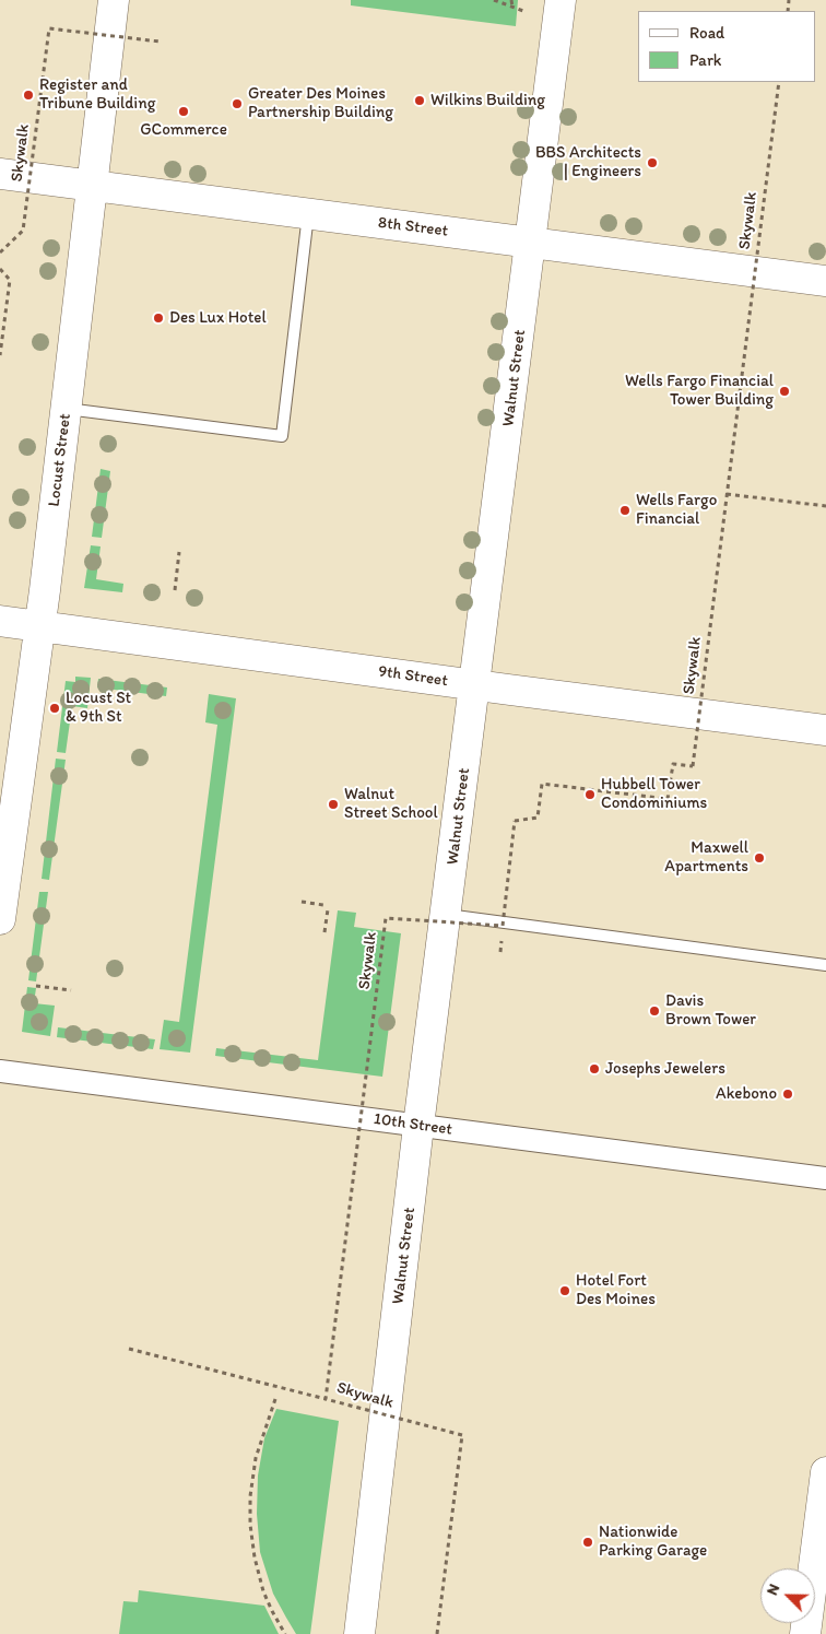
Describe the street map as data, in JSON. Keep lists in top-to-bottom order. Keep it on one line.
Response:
{"streets":{"main road":["8th Street","Walnut Street","Locust Street","9th Street"],"street":["10th Street"],"path":["Skywalk"]},"crossings":[["8th Street","Walnut Street"],["8th Street","Locust Street"],["Walnut Street","9th Street"],["Walnut Street","10th Street"],["Locust Street","9th Street"]],"places":["Register and Tribune Building","Wilkins Building","Greater Des Moines Partnership Building","GCommerce","BBS Architects | Engineers","Des Lux Hotel","Wells Fargo Financial Tower Building","Wells Fargo Financial","Locust St & 9th St","Hubbell Tower Condominiums","Walnut Street School","Maxwell Apartments","Davis Brown Tower","Josephs Jewelers","Akebono","Hotel Fort Des Moines","Nationwide Parking Garage"],"legend":["Road","Park"],"north":"top left"}
